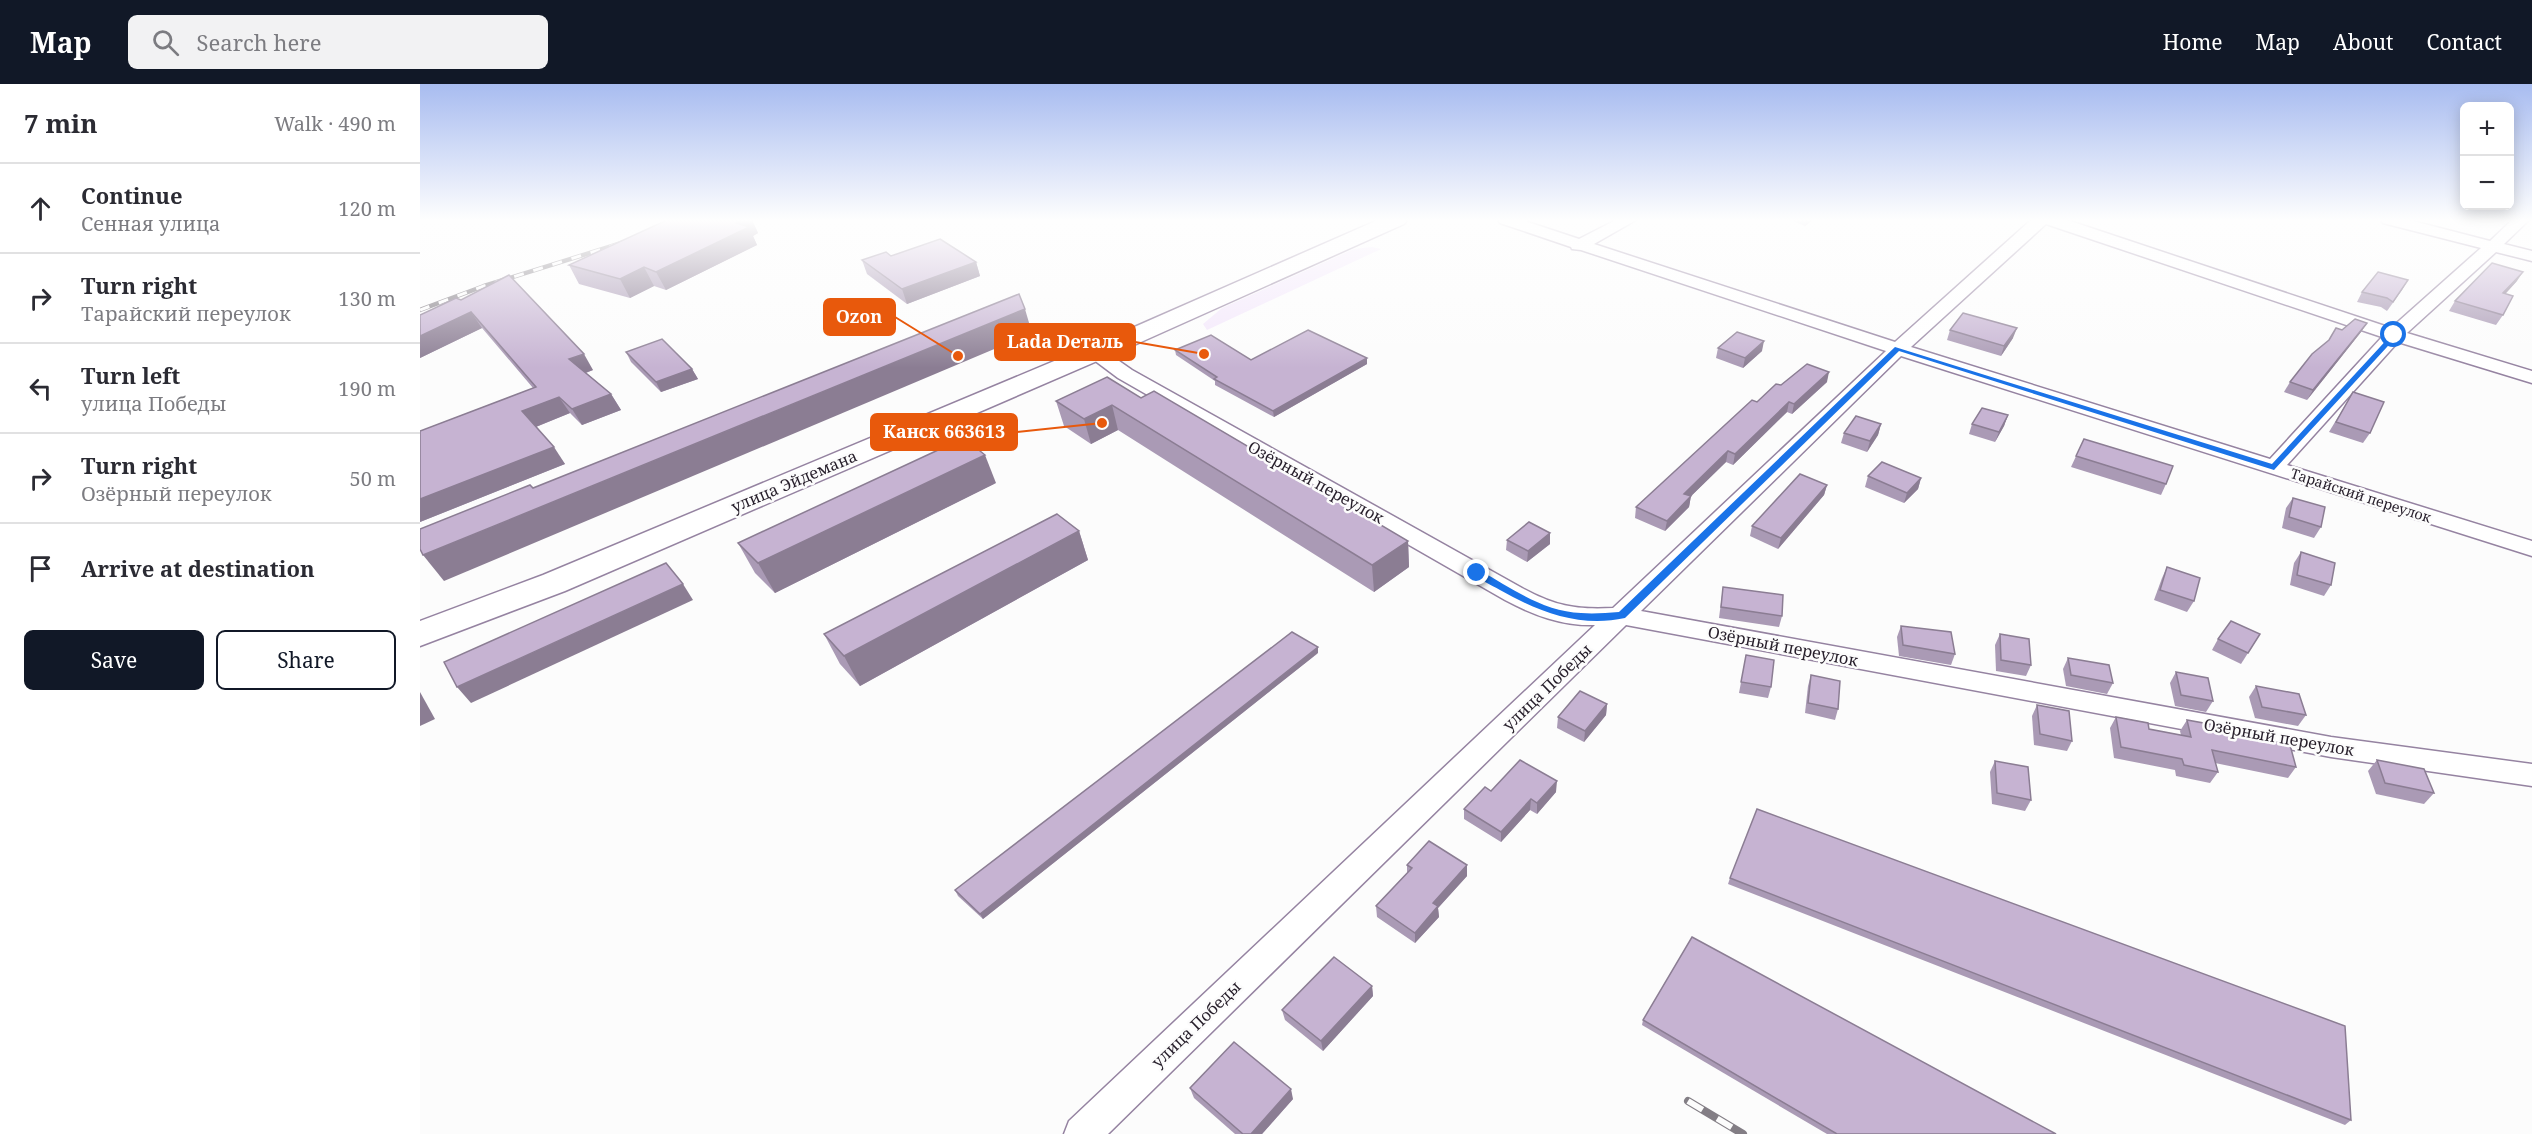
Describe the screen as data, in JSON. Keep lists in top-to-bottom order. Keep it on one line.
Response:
{"streets":{"main road":["улица Эйдемана"],"street":["Озёрный переулок","Тарайский переулок","улица Победы"]},"crossings":[["улица Эйдемана","Озёрный переулок"],["Озёрный переулок","улица Победы"],["Тарайский переулок","улица Победы"]],"places":["Lada Dеталь","Ozon","Канск 663613"],"page":{"header":"Map","search":"Search here","nav":["Home","Map","About","Contact"],"heading":["7 min","Walk · 490 m"],"map_buttons":["+","−"],"list":[["Continue","Сенная улица","120 m"],["Turn right","Тарайский переулок","130 m"],["Turn left","улица Победы","190 m"],["Turn right","Озёрный переулок","50 m"],"Arrive at destination"],"buttons":["Save","Share"]}}
